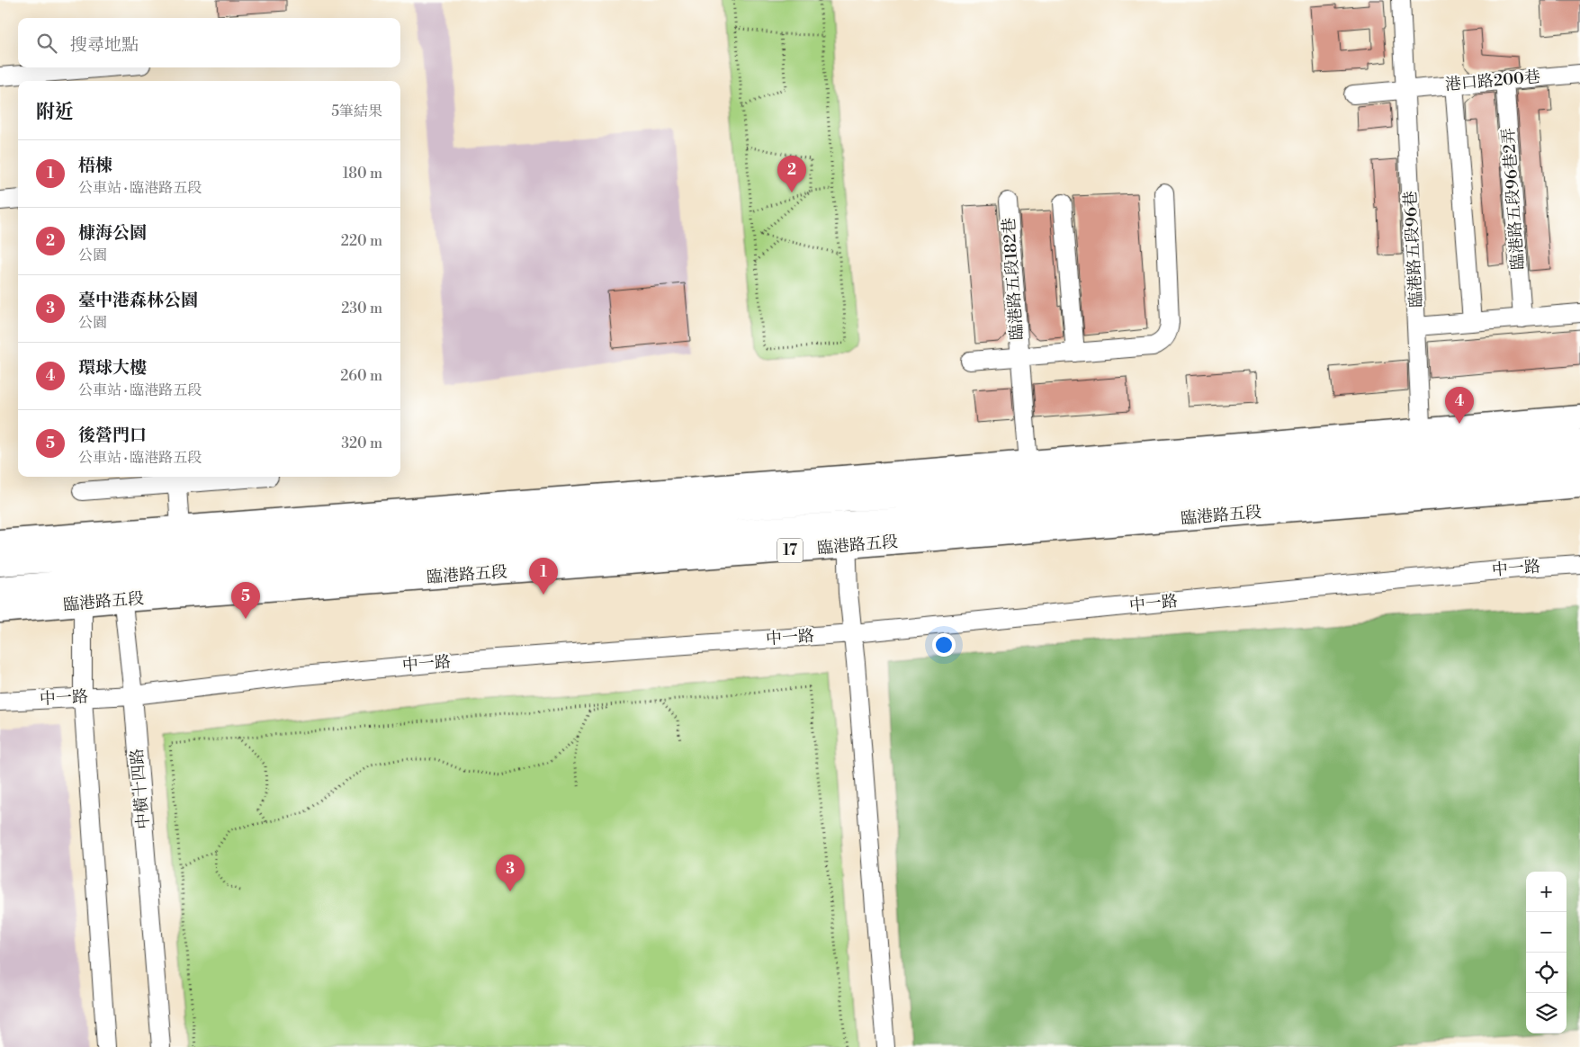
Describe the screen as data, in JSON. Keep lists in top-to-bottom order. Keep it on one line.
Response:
{"streets":{"main road":["臨港路五段","17"],"street":["港口路200巷","臨港路五段96巷2弄","臨港路五段96巷","臨港路五段182巷","中一路","中橫十四路"]},"crossings":[["港口路200巷","臨港路五段96巷2弄"],["港口路200巷","臨港路五段96巷"],["臨港路五段96巷","臨港路五段"],["臨港路五段182巷","臨港路五段"],["臨港路五段","中橫十四路"],["中一路","中橫十四路"]],"page":{"search":"搜尋地點","heading":["附近","5筆結果"],"list":[{"mark":"1","name":"梧棟","note":"公車站 · 臨港路五段","value":"180 m"},{"mark":"2","name":"槺海公園","note":"公園","value":"220 m"},{"mark":"3","name":"臺中港森林公園","note":"公園","value":"230 m"},{"mark":"4","name":"環球大樓","note":"公車站 · 臨港路五段","value":"260 m"},{"mark":"5","name":"後營門口","note":"公車站 · 臨港路五段","value":"320 m"}],"pins":["2","4","1","5","3"],"map_buttons":["+","−"]}}
